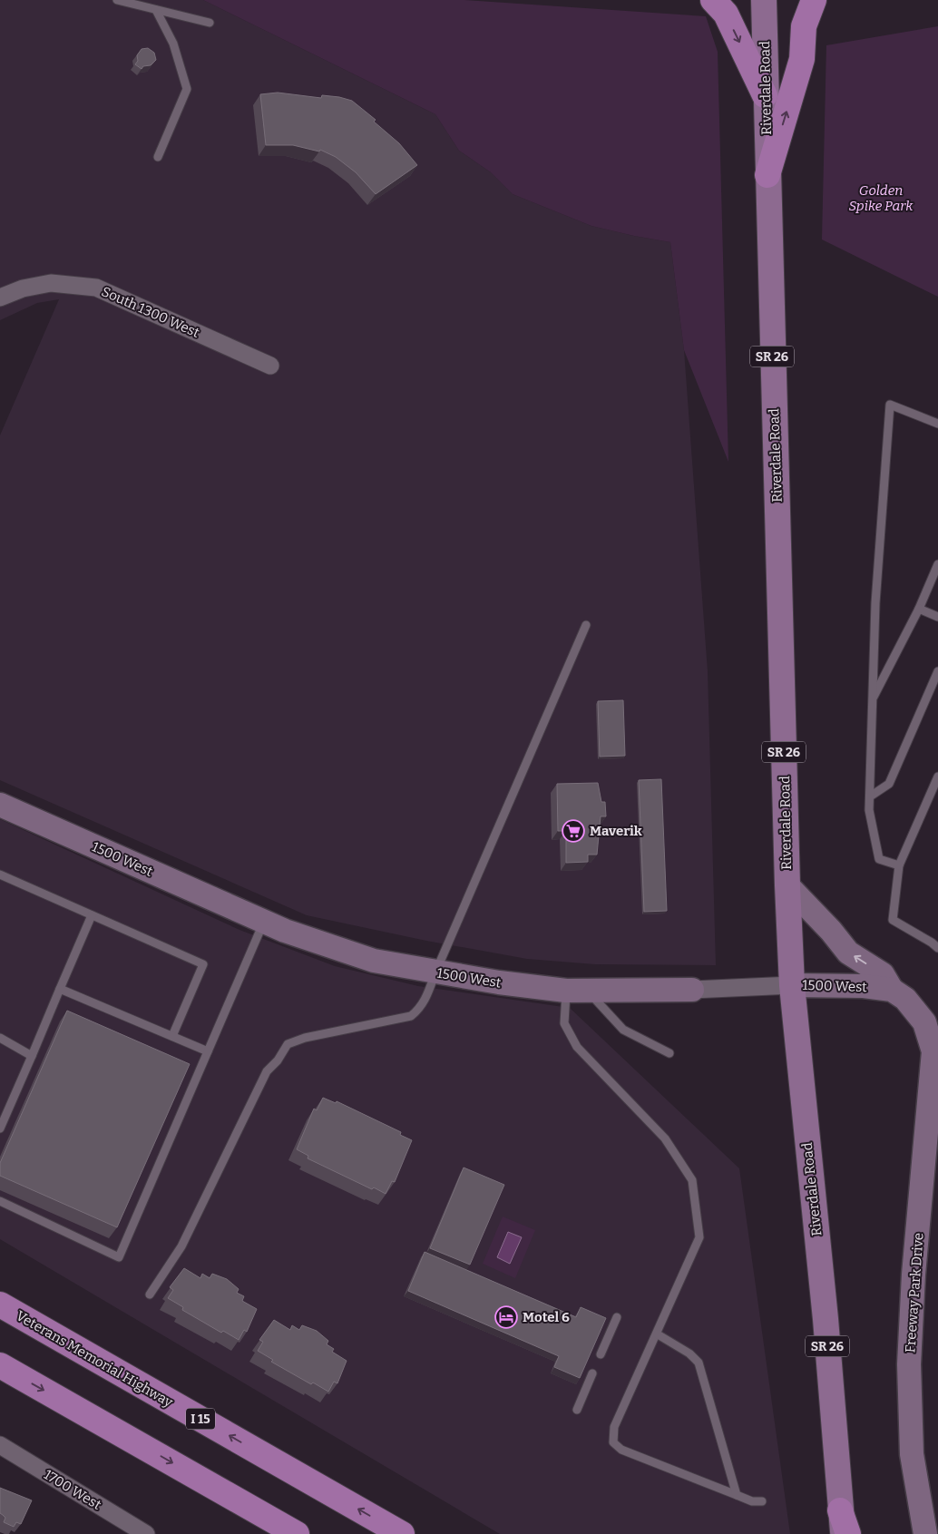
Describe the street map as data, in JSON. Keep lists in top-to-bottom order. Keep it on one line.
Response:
{"streets":{"highway":["Veterans Memorial Highway","I 15"],"main road":["Riverdale Road","SR 26"],"street":["South 1300 West","1500 West","Freeway Park Drive","1700 West"]},"crossings":[["Riverdale Road","1500 West"]],"parks":["Golden Spike Park"],"places":{"supermarket":["Maverik"],"hotel":["Motel 6"]}}
